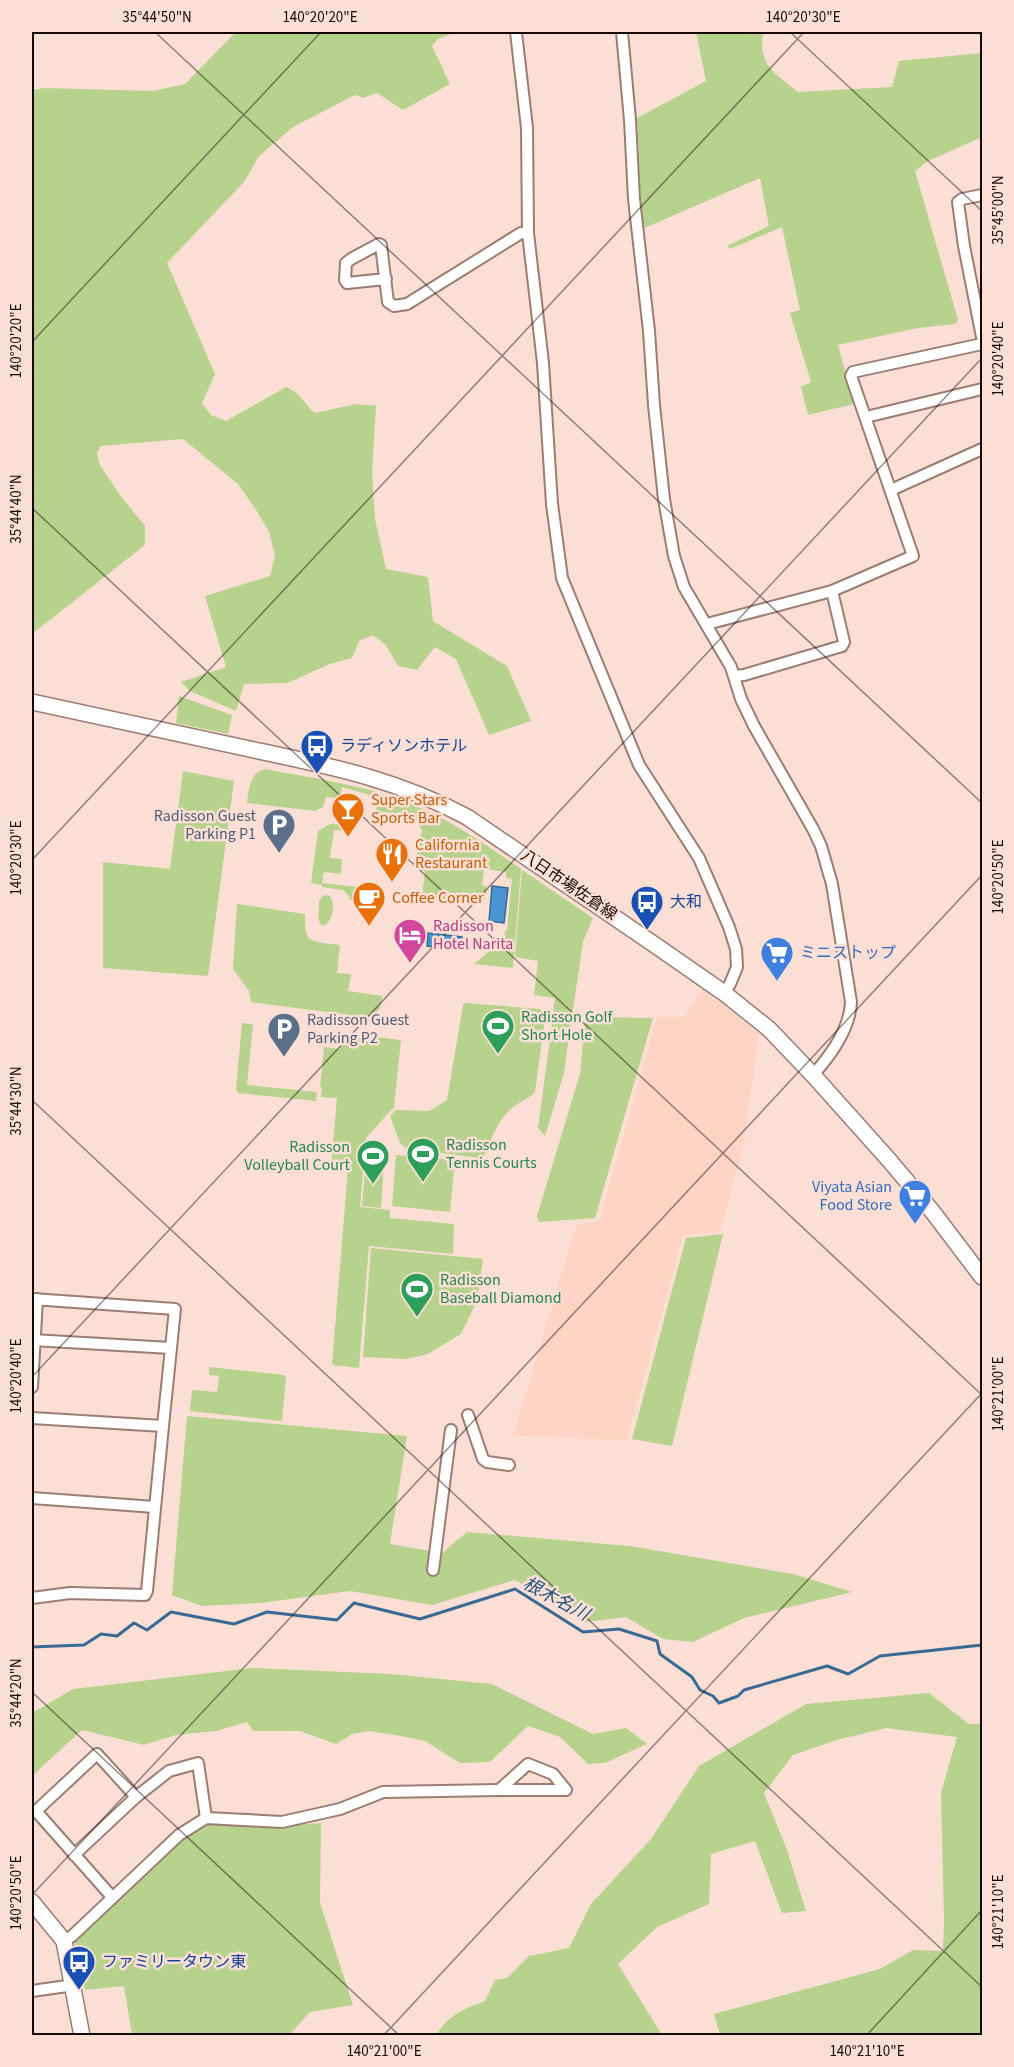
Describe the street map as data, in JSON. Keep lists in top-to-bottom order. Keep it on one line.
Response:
{"streets":{"main road":["八日市場佐倉線"]},"water":["根木名川"],"places":{"bus stop":["ラディソンホテル","大和","ファミリータウン東"],"bar":["Super Stars Sports Bar"],"parking":["Radisson Guest Parking P1","Radisson Guest Parking P2"],"restaurant":["California Restaurant"],"cafe":["Coffee Corner"],"hotel":["Radisson Hotel Narita"],"supermarket":["ミニストップ","Viyata Asian Food Store"],"sports":["Radisson Golf Short Hole","Radisson Tennis Courts","Radisson Volleyball Court","Radisson Baseball Diamond"]},"coordinates":["35°44'50\"N","140°20'20\"E","140°20'30\"E","35°45'00\"N","140°20'40\"E","35°44'40\"N","140°20'50\"E","35°44'30\"N","140°21'00\"E","35°44'20\"N","140°21'10\"E"]}
